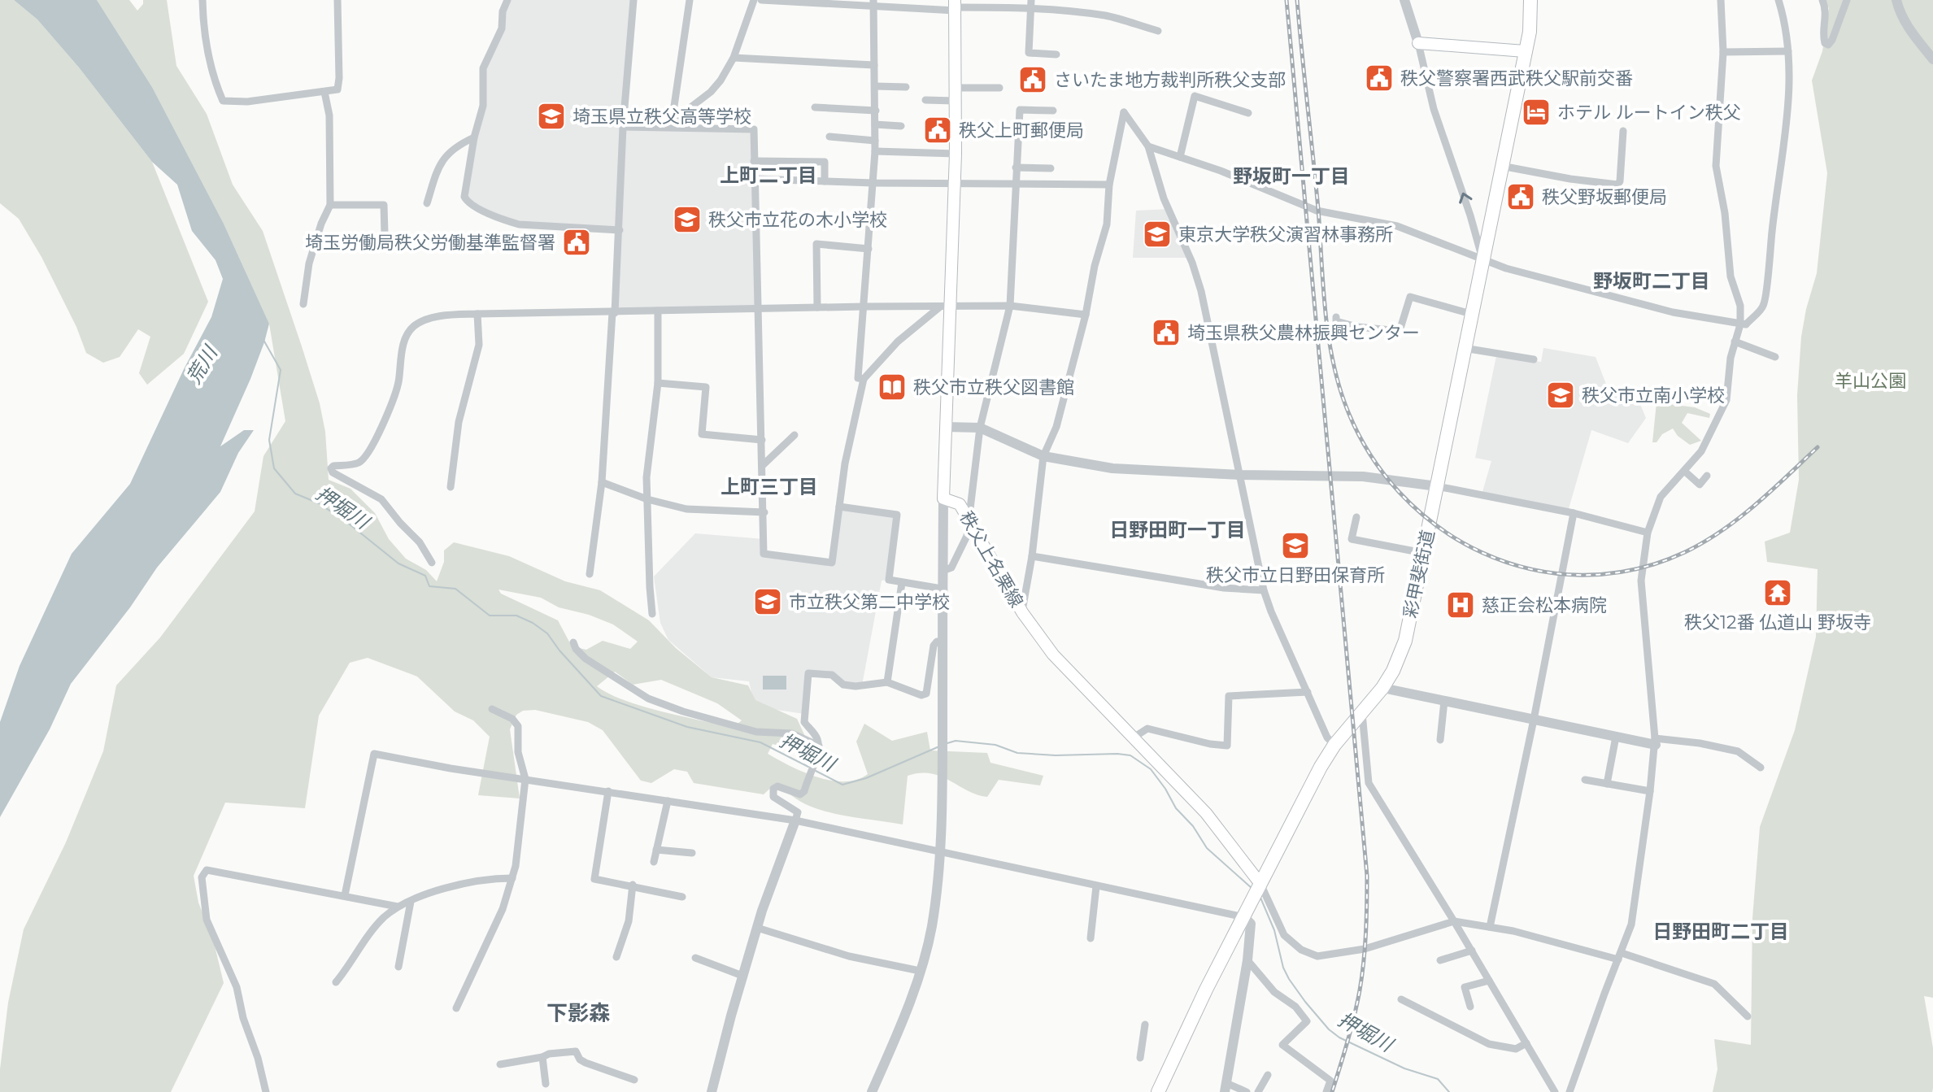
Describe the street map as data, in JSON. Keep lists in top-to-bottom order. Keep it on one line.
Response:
{"streets":{"highway":["彩甲斐街道"],"main road":["秩父上名栗線"]},"crossings":[["秩父上名栗線","彩甲斐街道"]],"districts":["上町二丁目","野坂町一丁目","野坂町二丁目","上町三丁目","日野田町一丁目","日野田町二丁目","下影森"],"water":["荒川","押堀川"],"parks":["羊山公園"],"places":{"public building":["秩父警察署西武秩父駅前交番","さいたま地方裁判所秩父支部","秩父上町郵便局","秩父野坂郵便局","埼玉労働局秩父労働基準監督署","埼玉県秩父農林振興センター"],"hotel":["ホテル ルートイン秩父"],"school or university":["埼玉県立秩父高等学校","秩父市立花の木小学校","東京大学秩父演習林事務所","秩父市立南小学校","秩父市立日野田保育所","市立秩父第二中学校"],"library":["秩父市立秩父図書館"],"temple":["秩父12番 仏道山 野坂寺"],"hospital":["慈正会松本病院"]}}
